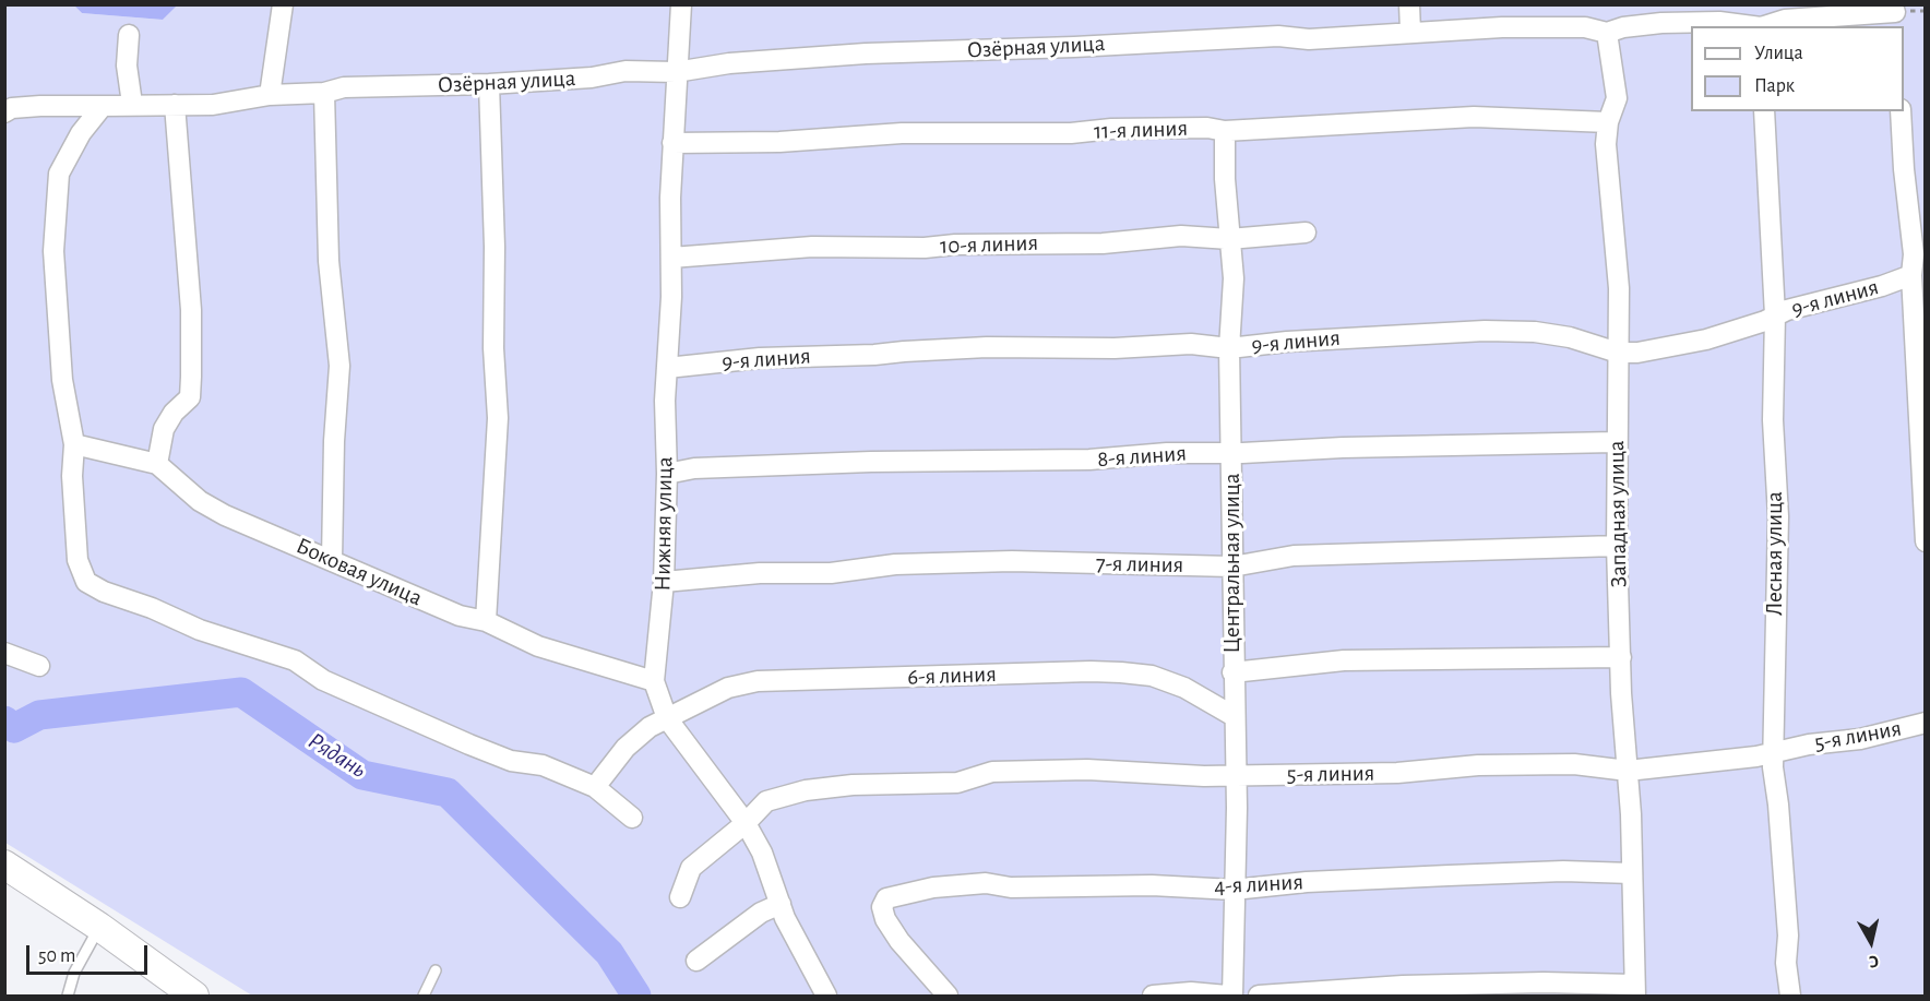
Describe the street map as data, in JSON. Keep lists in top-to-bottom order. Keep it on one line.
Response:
{"streets":{"street":["Озёрная улица","11-я линия","10-я линия","9-я линия","8-я линия","Западная улица","Нижняя улица","Лесная улица","Центральная улица","7-я линия","Боковая улица","6-я линия","5-я линия","4-я линия"]},"crossings":[["Озёрная улица","Западная улица"],["Озёрная улица","Нижняя улица"],["11-я линия","Западная улица"],["11-я линия","Нижняя улица"],["11-я линия","Центральная улица"],["10-я линия","Нижняя улица"],["10-я линия","Центральная улица"],["9-я линия","Западная улица"],["9-я линия","Нижняя улица"],["9-я линия","Лесная улица"],["9-я линия","Центральная улица"],["8-я линия","Западная улица"],["8-я линия","Нижняя улица"],["8-я линия","Центральная улица"],["Западная улица","7-я линия"],["Западная улица","5-я линия"],["Западная улица","4-я линия"],["Нижняя улица","7-я линия"],["Нижняя улица","Боковая улица"],["Нижняя улица","6-я линия"],["Нижняя улица","5-я линия"],["Лесная улица","5-я линия"],["Центральная улица","7-я линия"],["Центральная улица","6-я линия"],["Центральная улица","5-я линия"],["Центральная улица","4-я линия"]],"water":["Рядань"],"legend":["Улица","Парк"],"scale_bar":"50 m","north":"bottom"}
